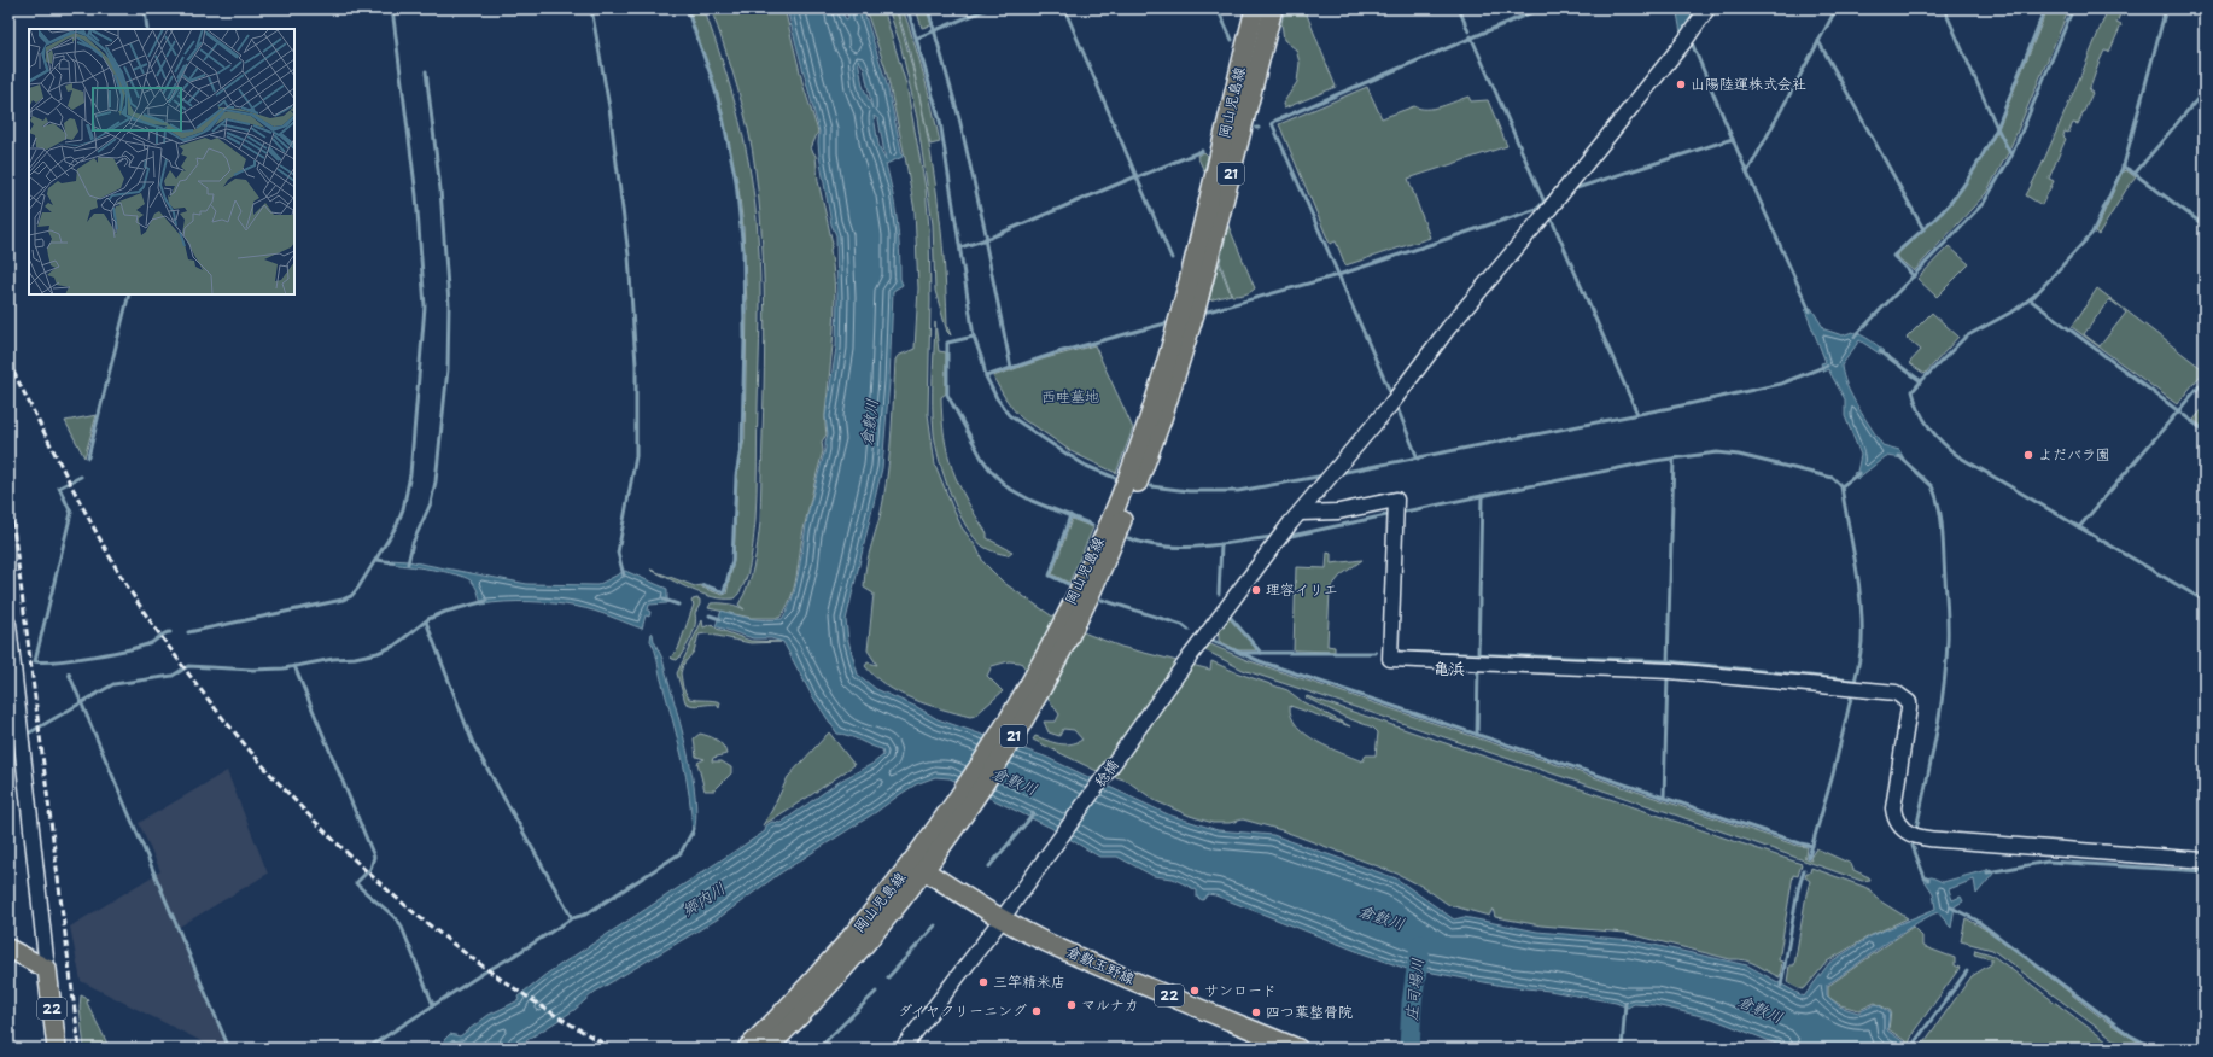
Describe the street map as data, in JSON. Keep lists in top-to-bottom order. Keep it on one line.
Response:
{"streets":{"main road":["岡山児島線","21","倉敷玉野線","22"],"street":["稔橋"]},"crossings":[["岡山児島線","倉敷玉野線"],["稔橋","倉敷玉野線"]],"districts":["亀浜"],"water":["倉敷川","郷内川","庄司場川"],"parks":["西畦墓地"],"places":["山陽陸運株式会社","よだバラ園","理容イリエ","三竿精米店","サンロード","マルナカ","ダイヤクリーニング","四つ葉整骨院"]}
